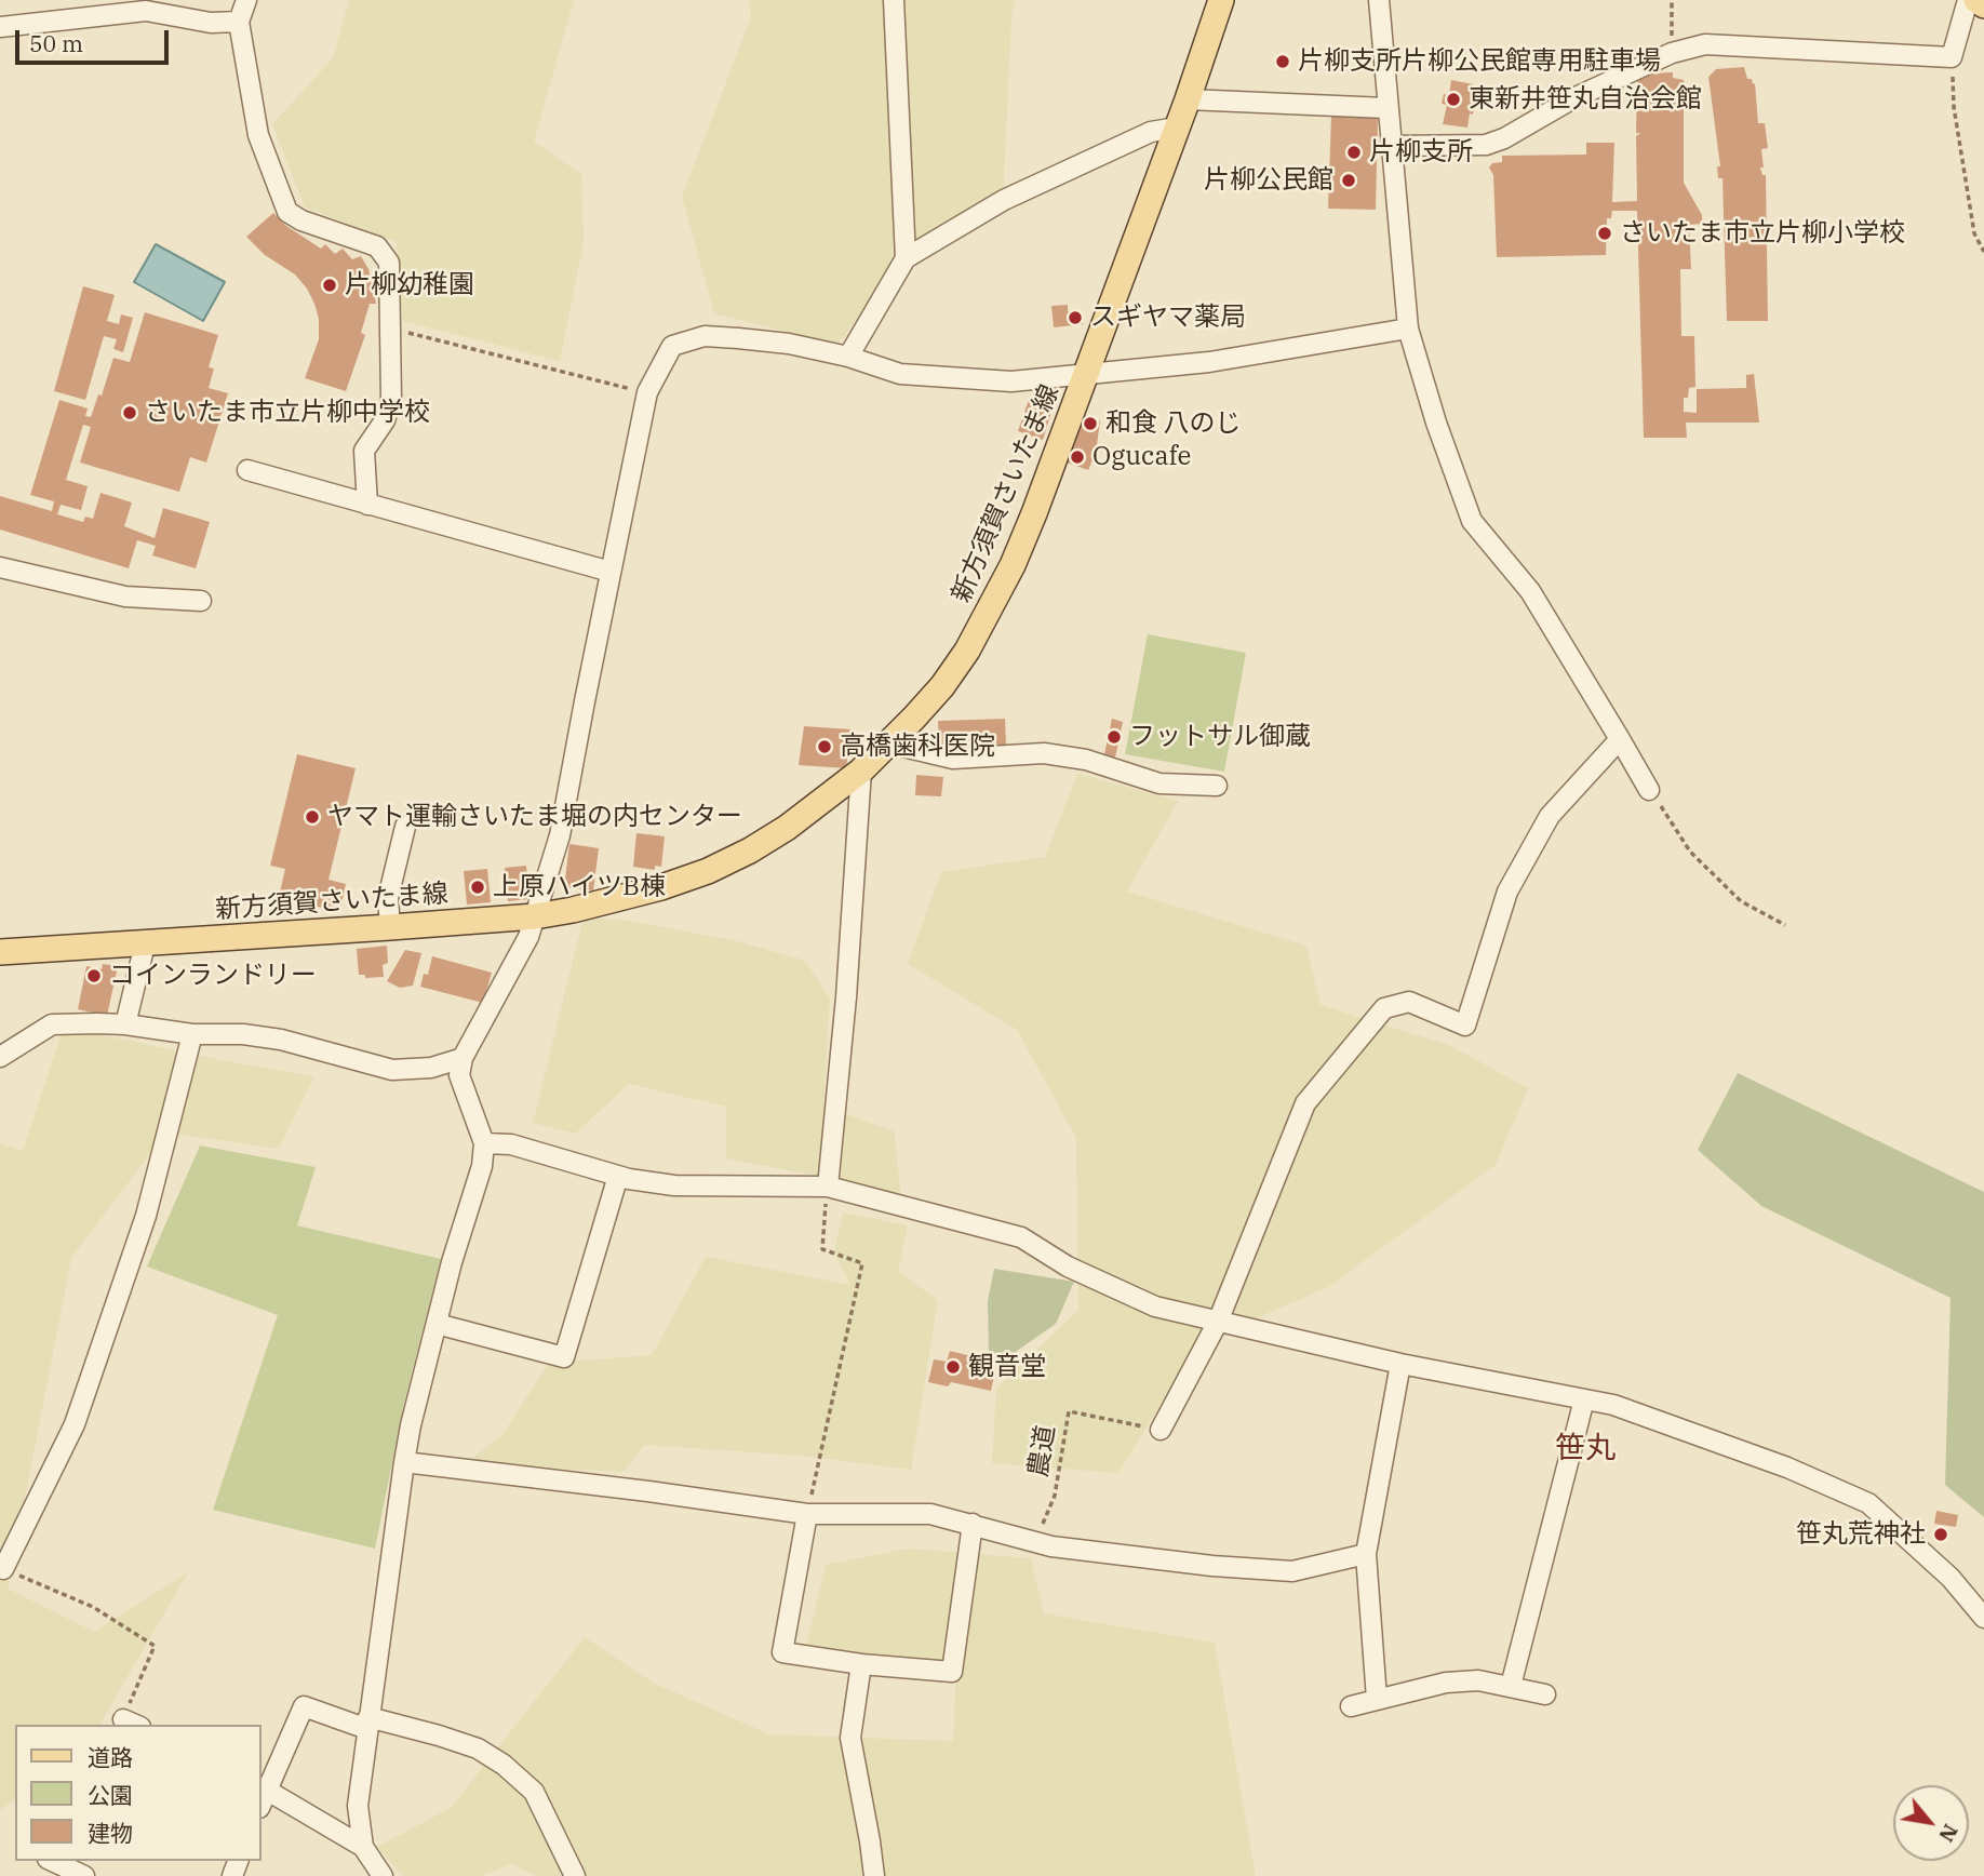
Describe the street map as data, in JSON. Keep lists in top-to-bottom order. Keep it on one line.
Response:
{"streets":{"main road":["新方須賀さいたま線"],"path":["農道"]},"districts":["笹丸"],"places":["片柳支所片柳公民館専用駐車場","東新井笹丸自治会館","片柳支所","片柳公民館","さいたま市立片柳小学校","片柳幼稚園","スギヤマ薬局","さいたま市立片柳中学校","和食 八のじ","Ogucafe","フットサル御蔵","高橋歯科医院","ヤマト運輸さいたま堀の内センター","上原ハイツB棟","コインランドリー","観音堂","笹丸荒神社"],"legend":["道路","公園","建物"],"scale_bar":"50 m","north":"bottom right"}
